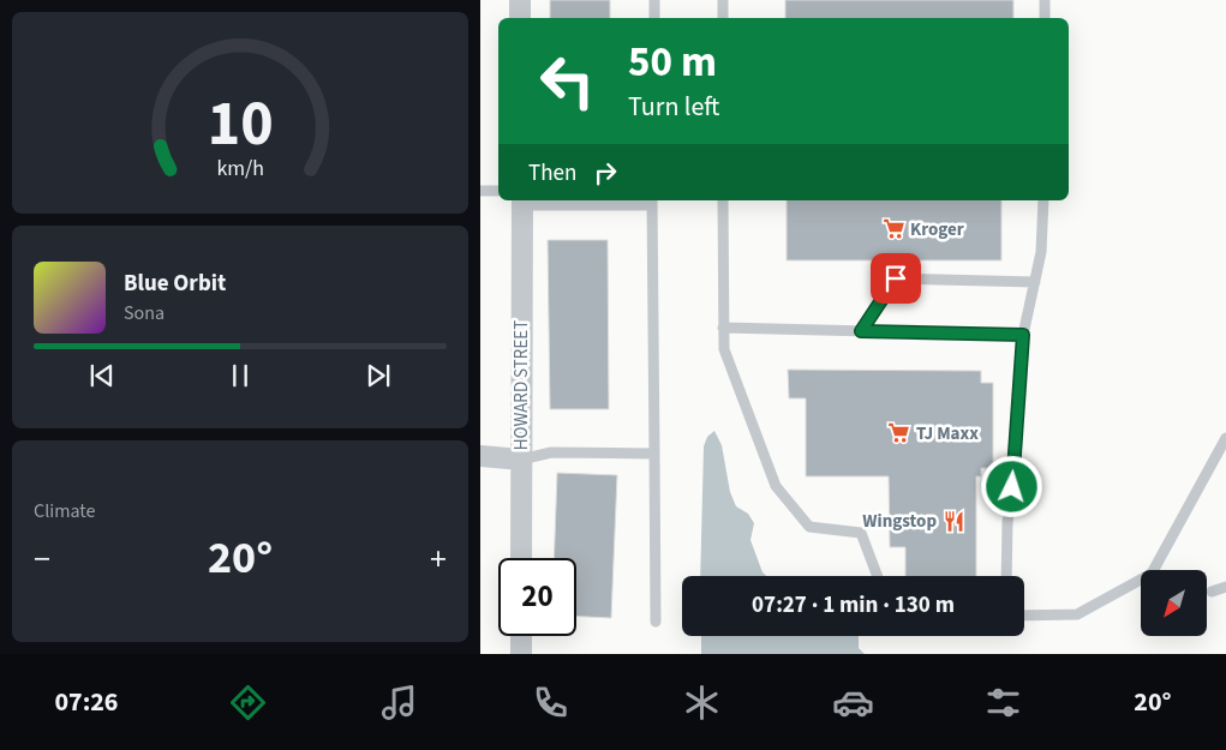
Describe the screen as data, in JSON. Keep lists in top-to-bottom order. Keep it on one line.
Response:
{"streets":{"street":["HOWARD STREET"]},"places":{"supermarket":["Kroger","TJ Maxx"],"restaurant":["Wingstop"]},"north":"bottom left","page":{"turn":["50 m","Turn left"],"then":"Then","song":["Blue Orbit","Sona"],"tile":"Climate","heat":["−","20°","+"],"limit":"20","trip":"07:27 · 1 min · 130 m","tabs":["07:26","20°"],"gauge":["10","km/h"]}}
